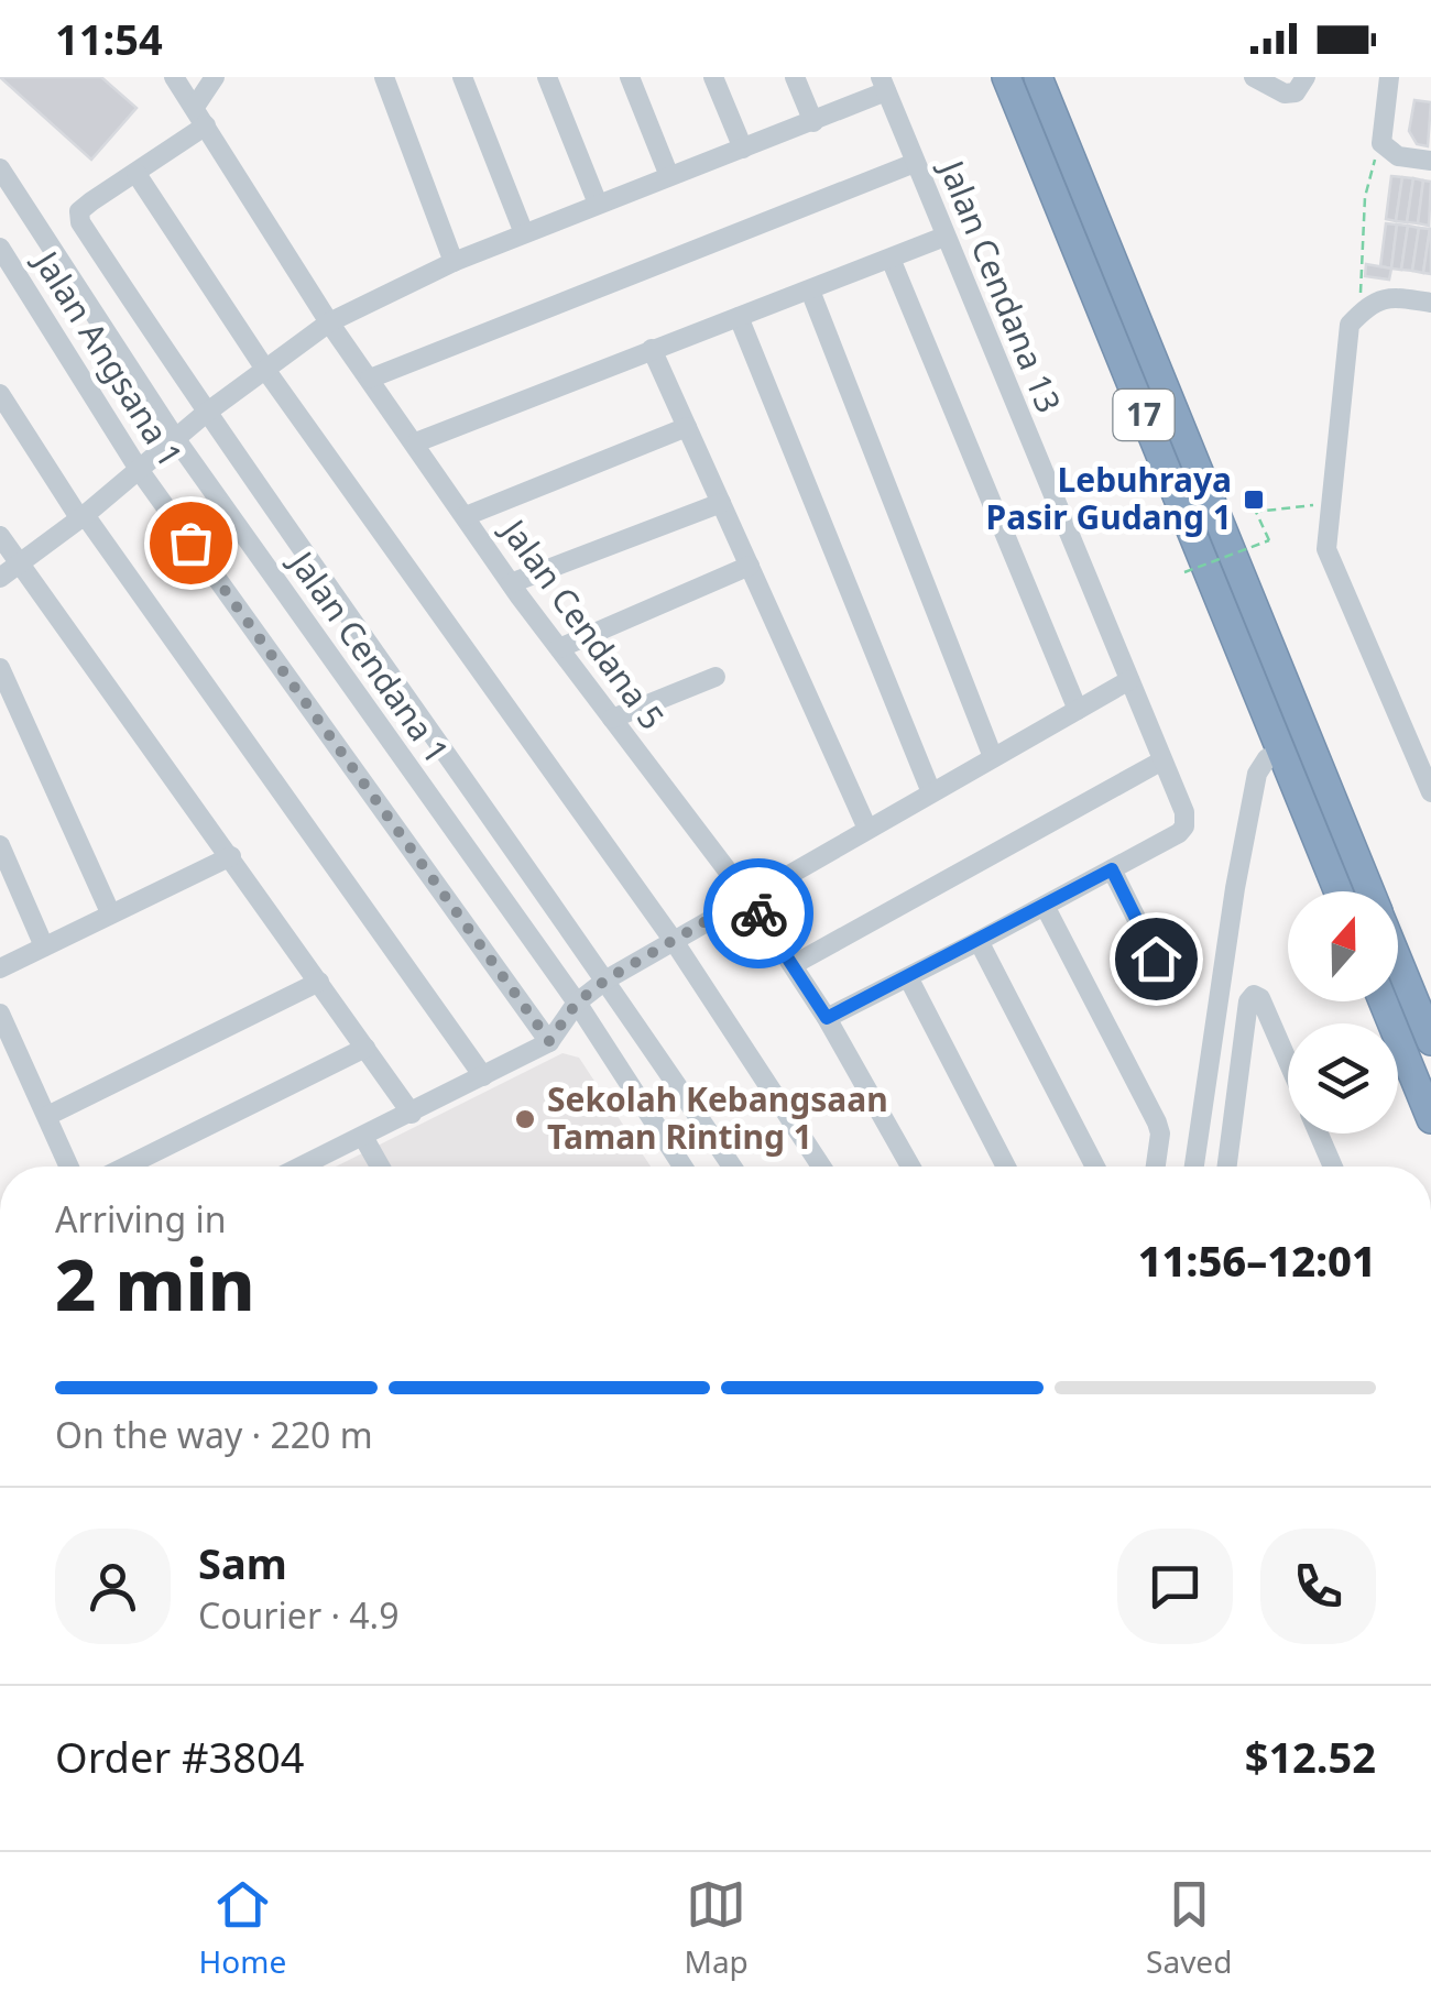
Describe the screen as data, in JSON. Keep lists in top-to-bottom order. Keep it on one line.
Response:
{"streets":{"highway":["17"],"street":["Jalan Cendana 13","Jalan Angsana 1","Jalan Cendana 5","Jalan Cendana 1"]},"places":{"transit":["Lebuhraya Pasir Gudang 1"],"other":["Sekolah Kebangsaan Taman Rinting 1"]},"north":"top","page":{"status":"11:54","heading":["2 min","Arriving in","11:56–12:01"],"panel":["Sam","Courier · 4.9","Order #3804","$12.52"],"bar":"On the way · 220 m","tabs":["Home","Map","Saved"]}}
